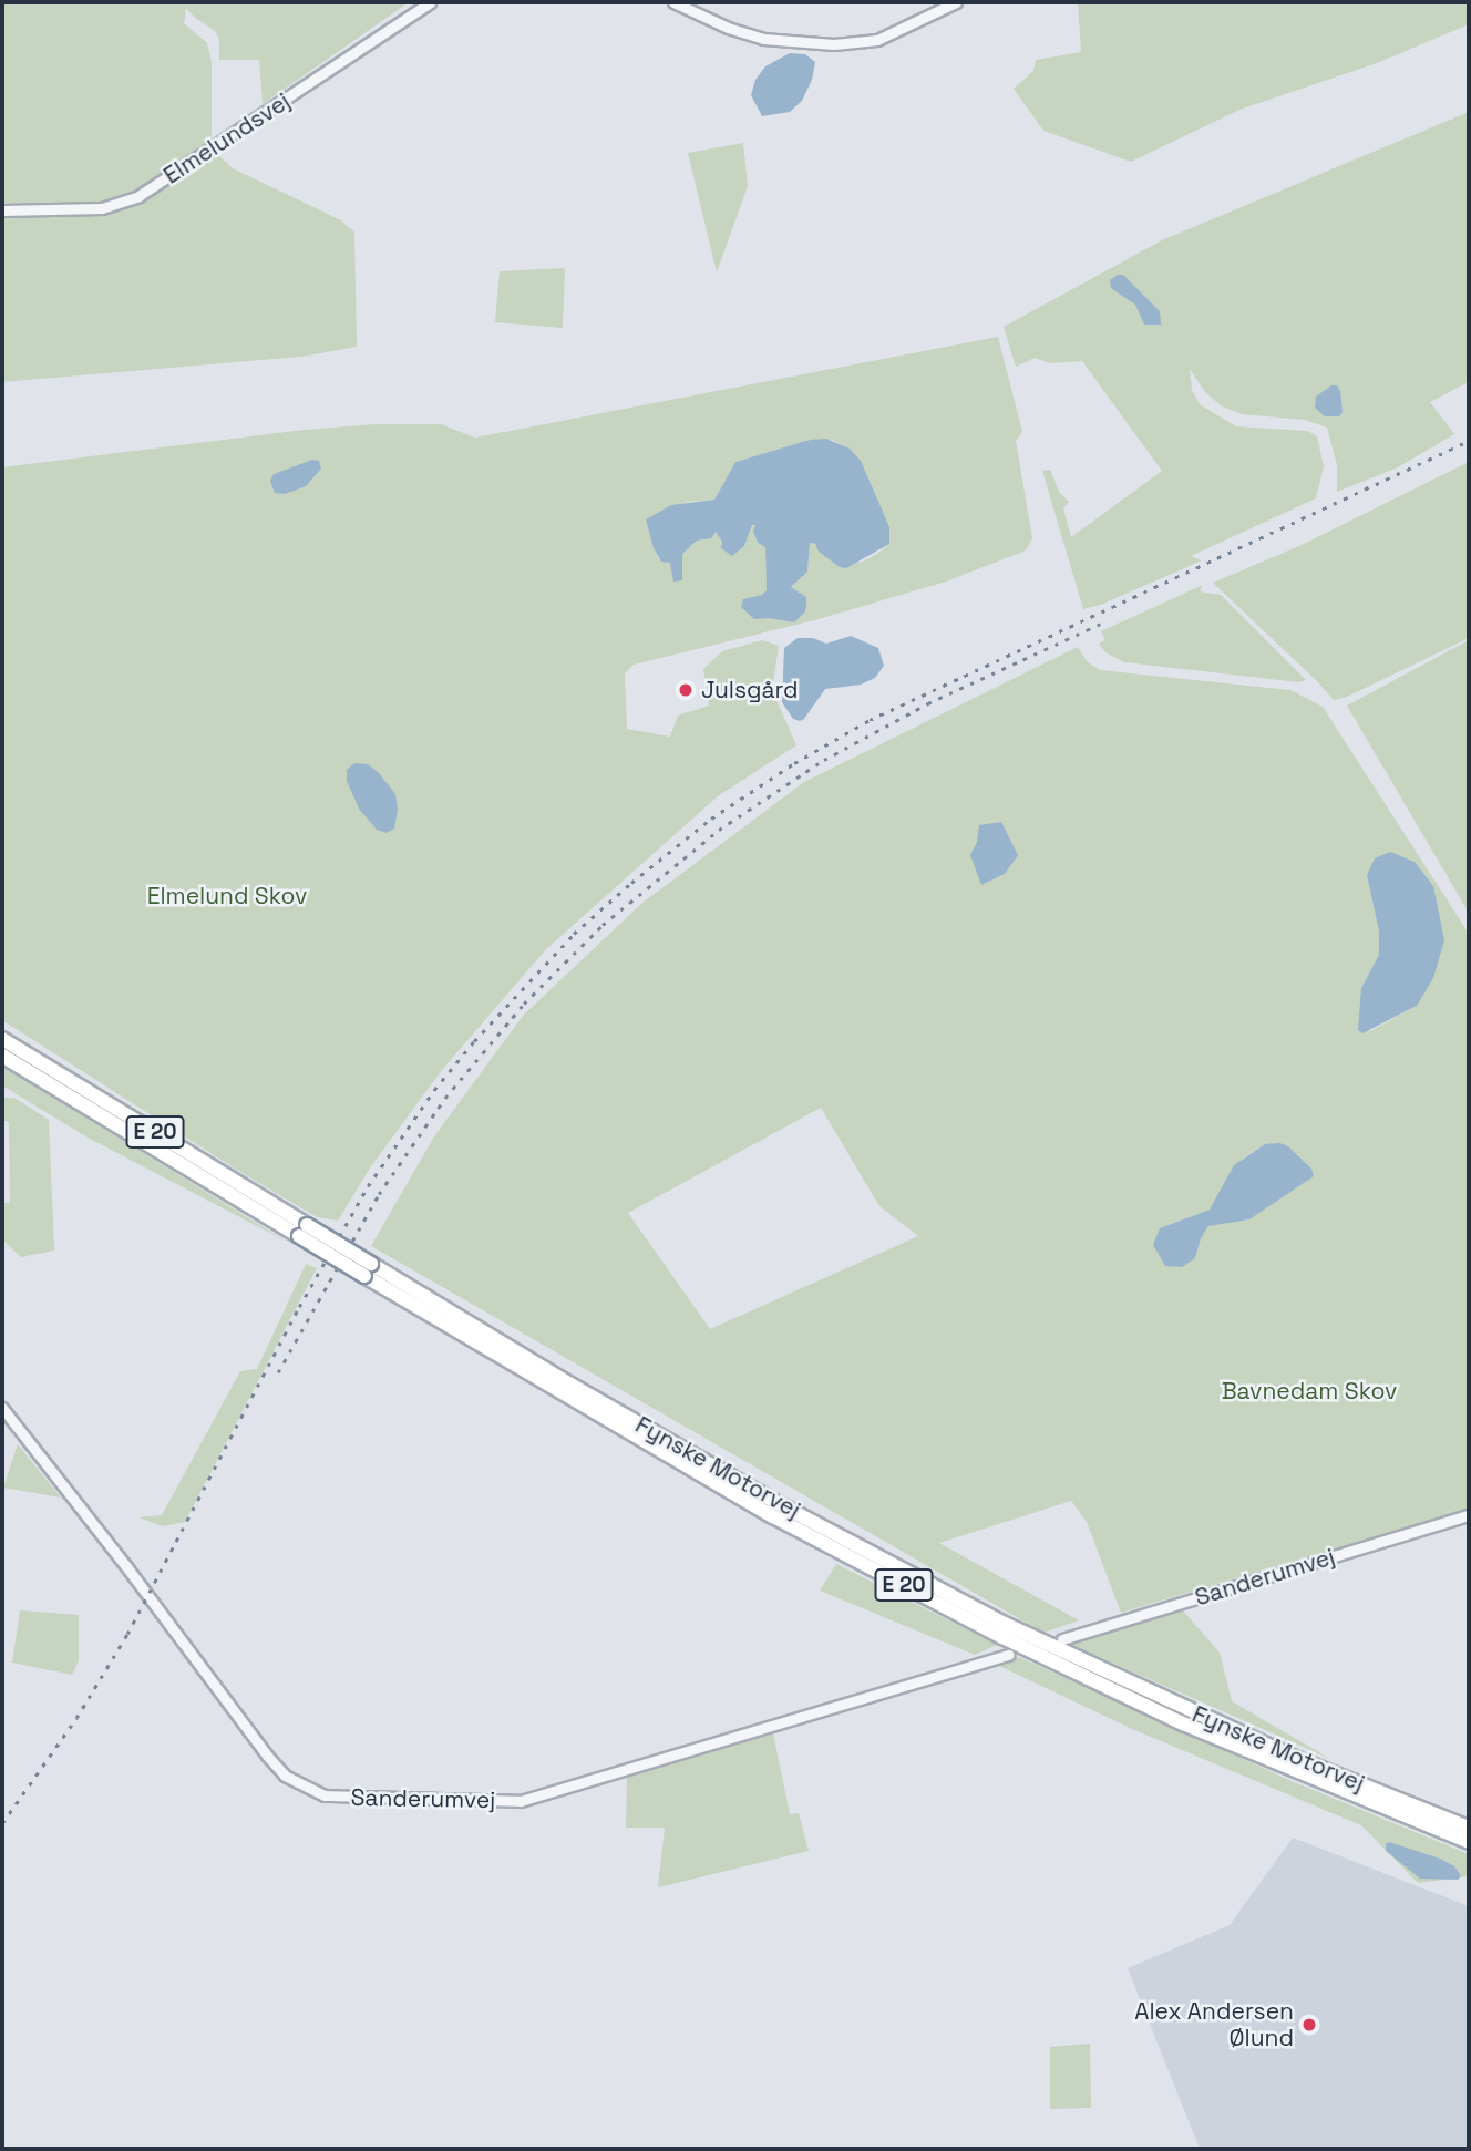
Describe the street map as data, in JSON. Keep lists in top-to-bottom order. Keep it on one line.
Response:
{"streets":{"highway":["E 20","Fynske Motorvej"],"street":["Elmelundsvej","Sanderumvej"]},"parks":["Elmelund Skov","Bavnedam Skov"],"places":["Julsgård","Alex Andersen Ølund"]}
